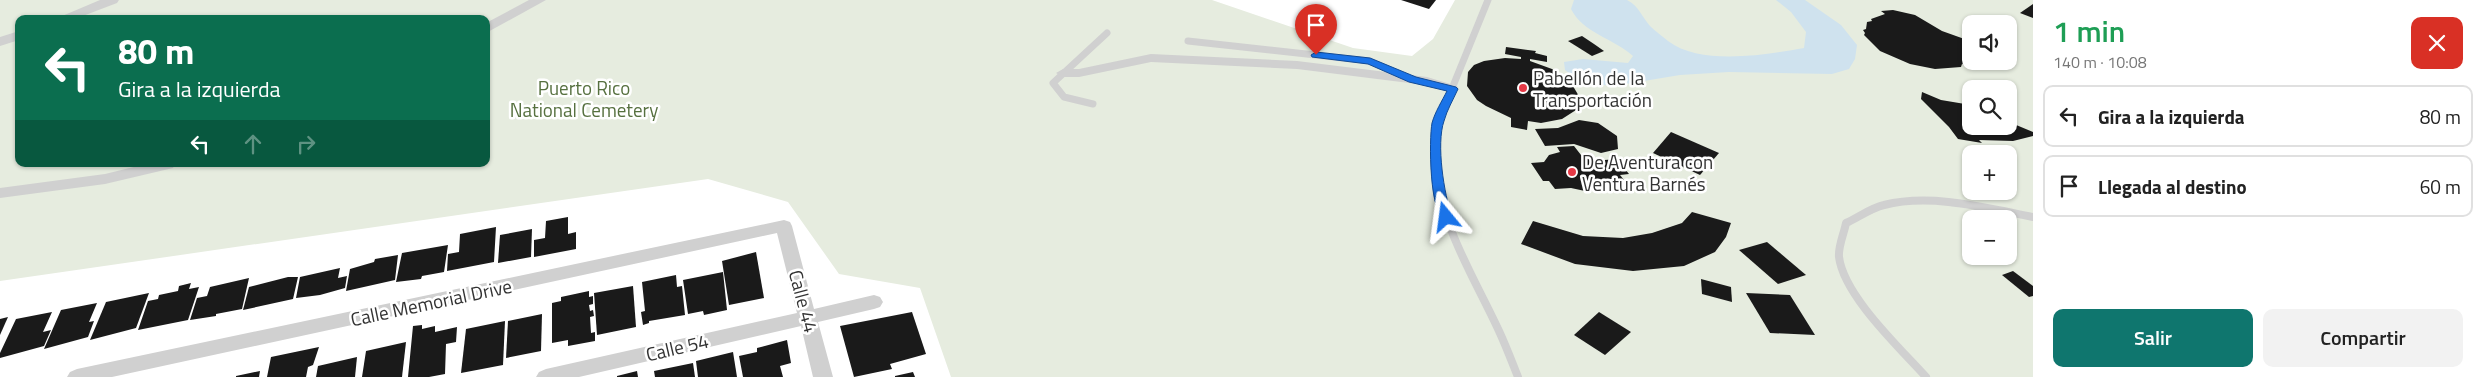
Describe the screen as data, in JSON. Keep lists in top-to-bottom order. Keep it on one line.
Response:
{"streets":{"street":["Calle 44","Calle Memorial Drive","Calle 54"]},"crossings":[["Calle 44","Calle Memorial Drive"],["Calle 44","Calle 54"]],"parks":["Puerto Rico National Cemetery"],"places":["Pabellón de la Transportación","De Aventura con Ventura Barnés"],"page":{"heading":["1 min","140 m · 10:08"],"map_buttons":["+","−"],"turn":["80 m","Gira a la izquierda"],"list":[{"name":"Gira a la izquierda","value":"80 m"},{"name":"Llegada al destino","value":"60 m"}],"buttons":["Salir","Compartir"]}}
